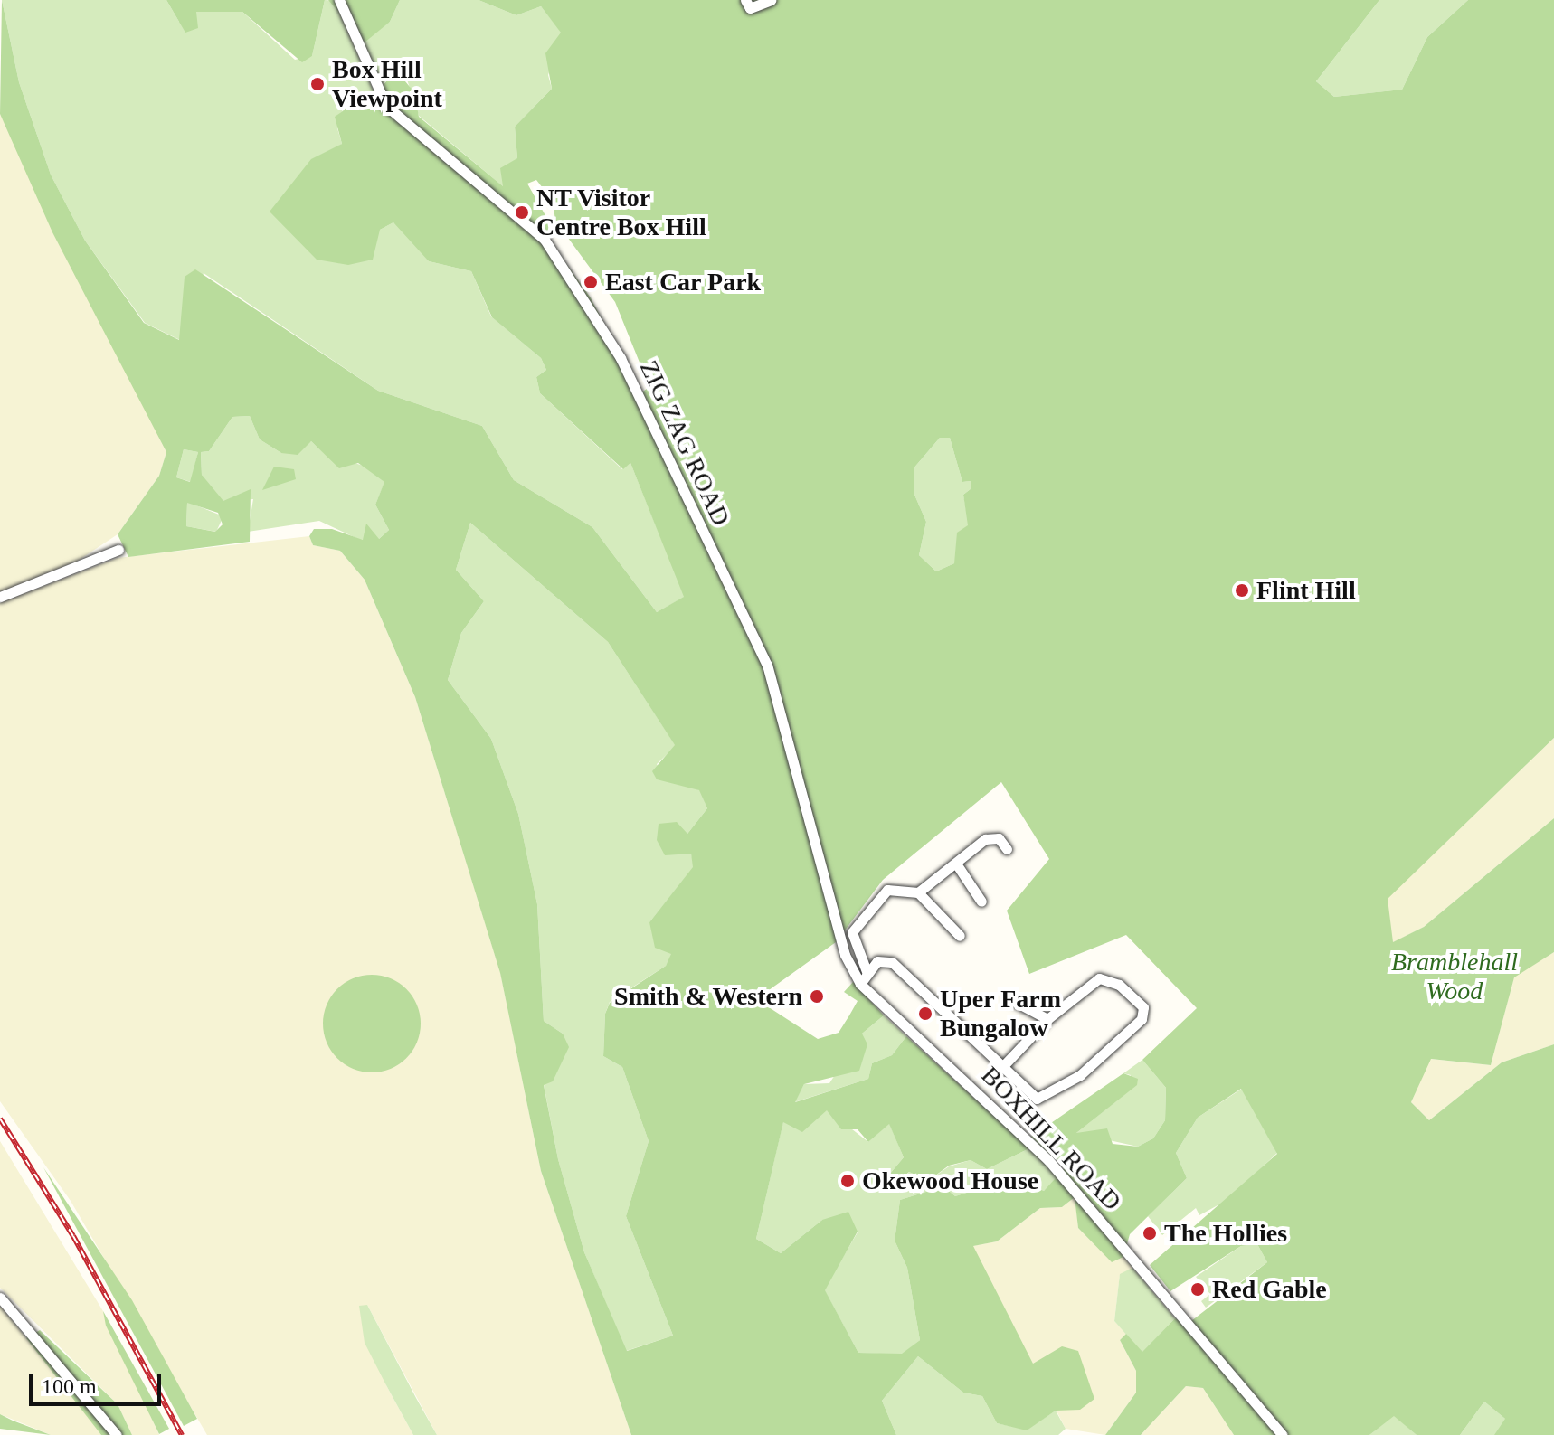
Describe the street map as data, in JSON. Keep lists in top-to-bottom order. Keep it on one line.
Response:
{"streets":{"street":["ZIG ZAG ROAD","BOXHILL ROAD"]},"crossings":[["ZIG ZAG ROAD","BOXHILL ROAD"]],"parks":["Bramblehall Wood"],"places":["Box Hill Viewpoint","NT Visitor Centre Box Hill","East Car Park","Flint Hill","Smith & Western","Uper Farm Bungalow","Okewood House","The Hollies","Red Gable"],"scale_bar":"100 m"}
